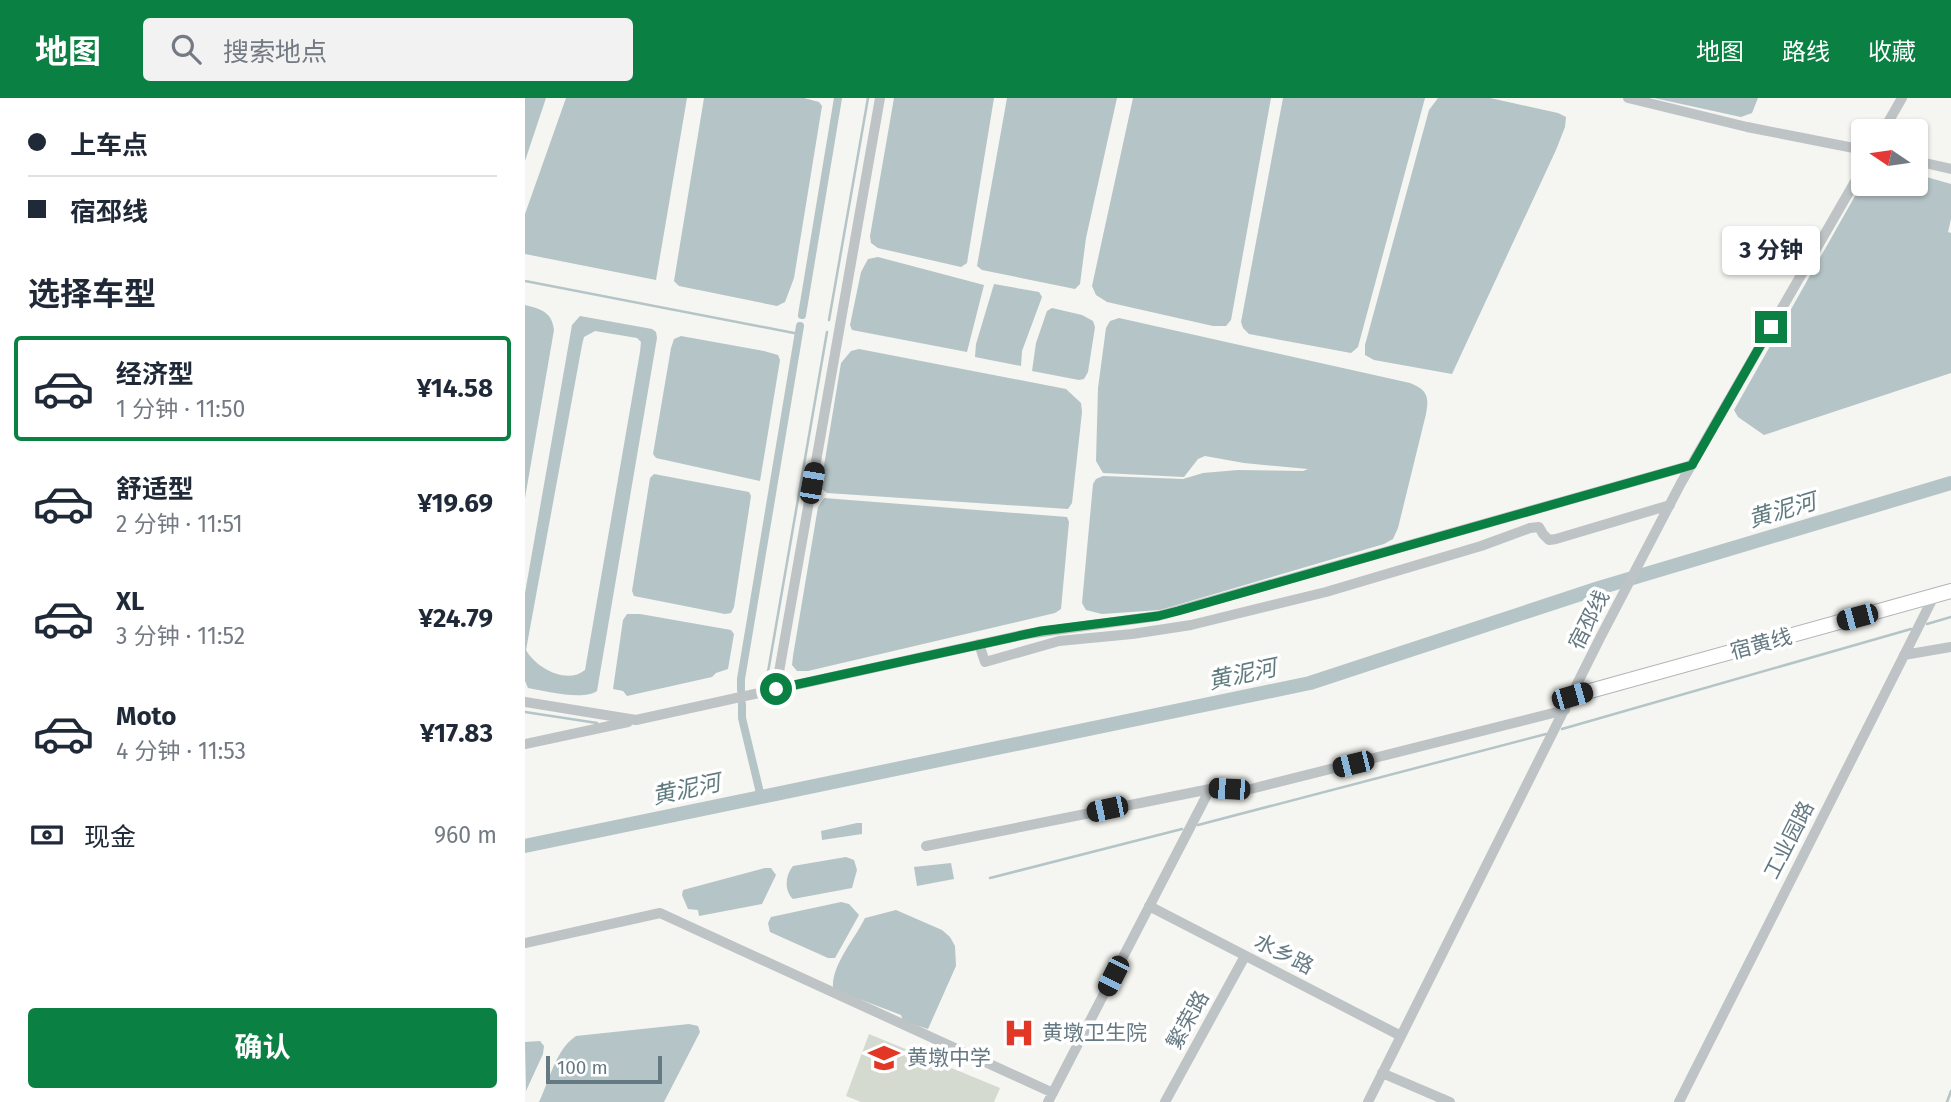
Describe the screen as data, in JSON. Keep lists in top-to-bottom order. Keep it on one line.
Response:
{"streets":{"main road":["宿黄线"],"street":["宿邳线","工业园路","水乡路","繁荣路"]},"crossings":[["宿邳线","宿黄线"],["宿邳线","水乡路"],["宿黄线","工业园路"],["水乡路","繁荣路"]],"water":["黄泥河"],"places":{"hospital":["黄墩卫生院"],"school or university":["黄墩中学"]},"scale_bar":"100 m","north":"left","page":{"header":"地图","search":"搜索地点","nav":["地图","路线","收藏"],"banner":["上车点","宿邳线"],"bubble":"3 分钟","heading":"选择车型","list":[{"name":"经济型","note":"1 分钟 · 11:50","value":"¥14.58"},{"name":"舒适型","note":"2 分钟 · 11:51","value":"¥19.69"},{"name":"XL","note":"3 分钟 · 11:52","value":"¥24.79"},{"name":"Moto","note":"4 分钟 · 11:53","value":"¥17.83"}],"pay":["现金","960 m"],"buttons":"确认","scale":"100 m"}}
